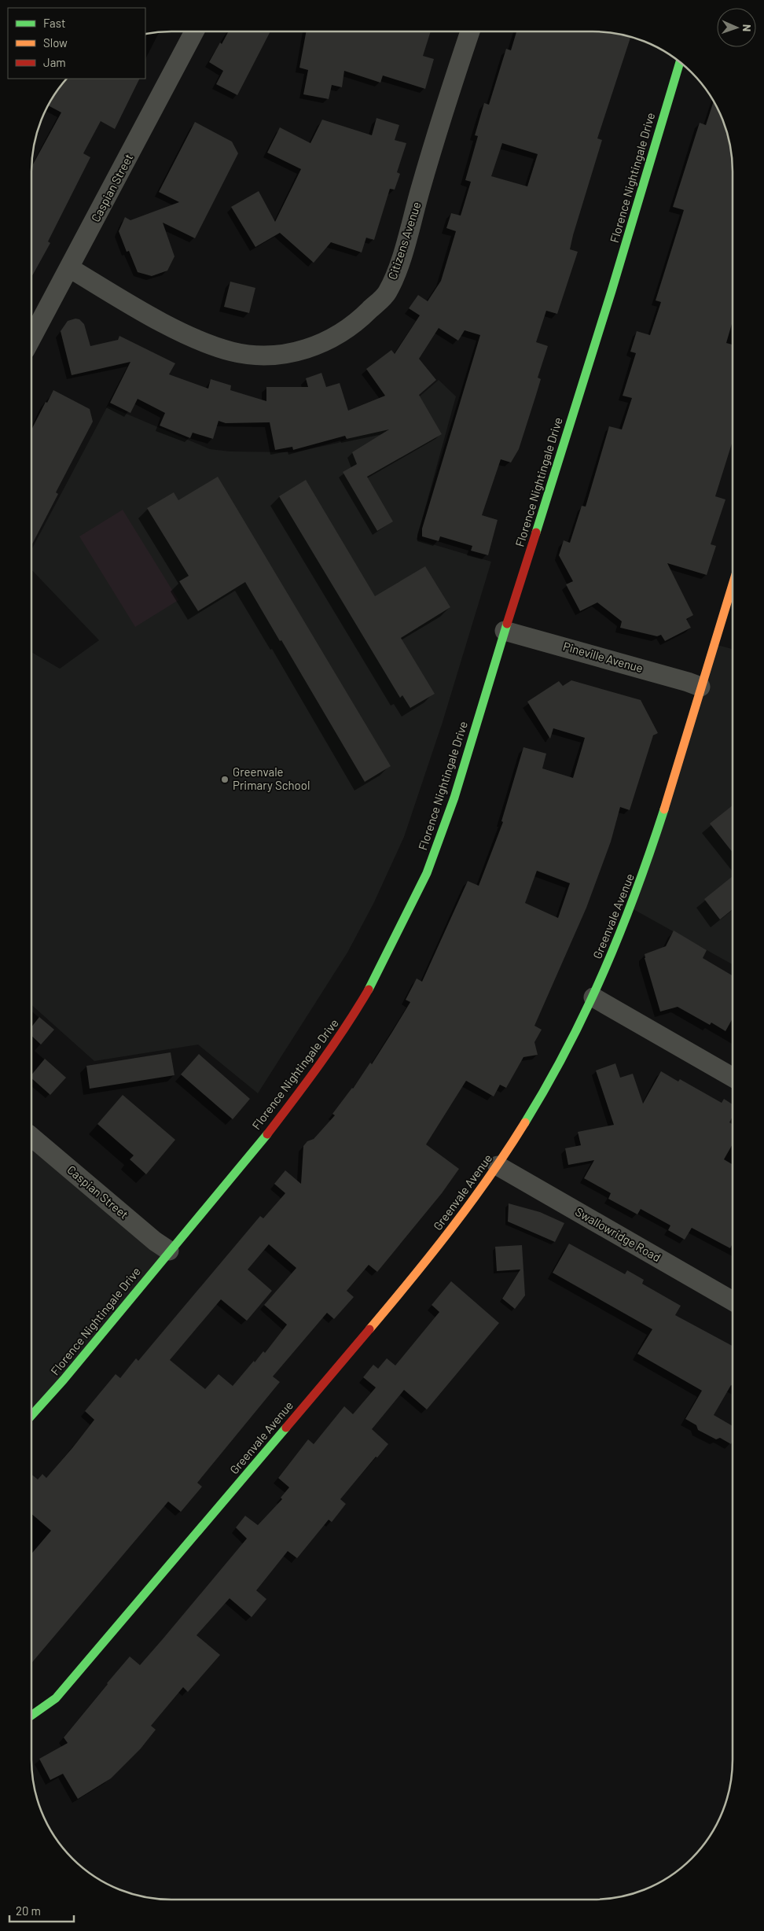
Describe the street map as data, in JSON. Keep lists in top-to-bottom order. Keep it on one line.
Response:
{"streets":{"street":["Florence Nightingale Drive","Caspian Street","Citizens Avenue","Pineville Avenue","Greenvale Avenue","Swallowridge Road"]},"crossings":[["Florence Nightingale Drive","Caspian Street"],["Florence Nightingale Drive","Pineville Avenue"],["Caspian Street","Citizens Avenue"],["Pineville Avenue","Greenvale Avenue"],["Greenvale Avenue","Swallowridge Road"]],"places":["Greenvale Primary School"],"legend":["Fast","Slow","Jam"],"scale_bar":"20 m","north":"right"}
